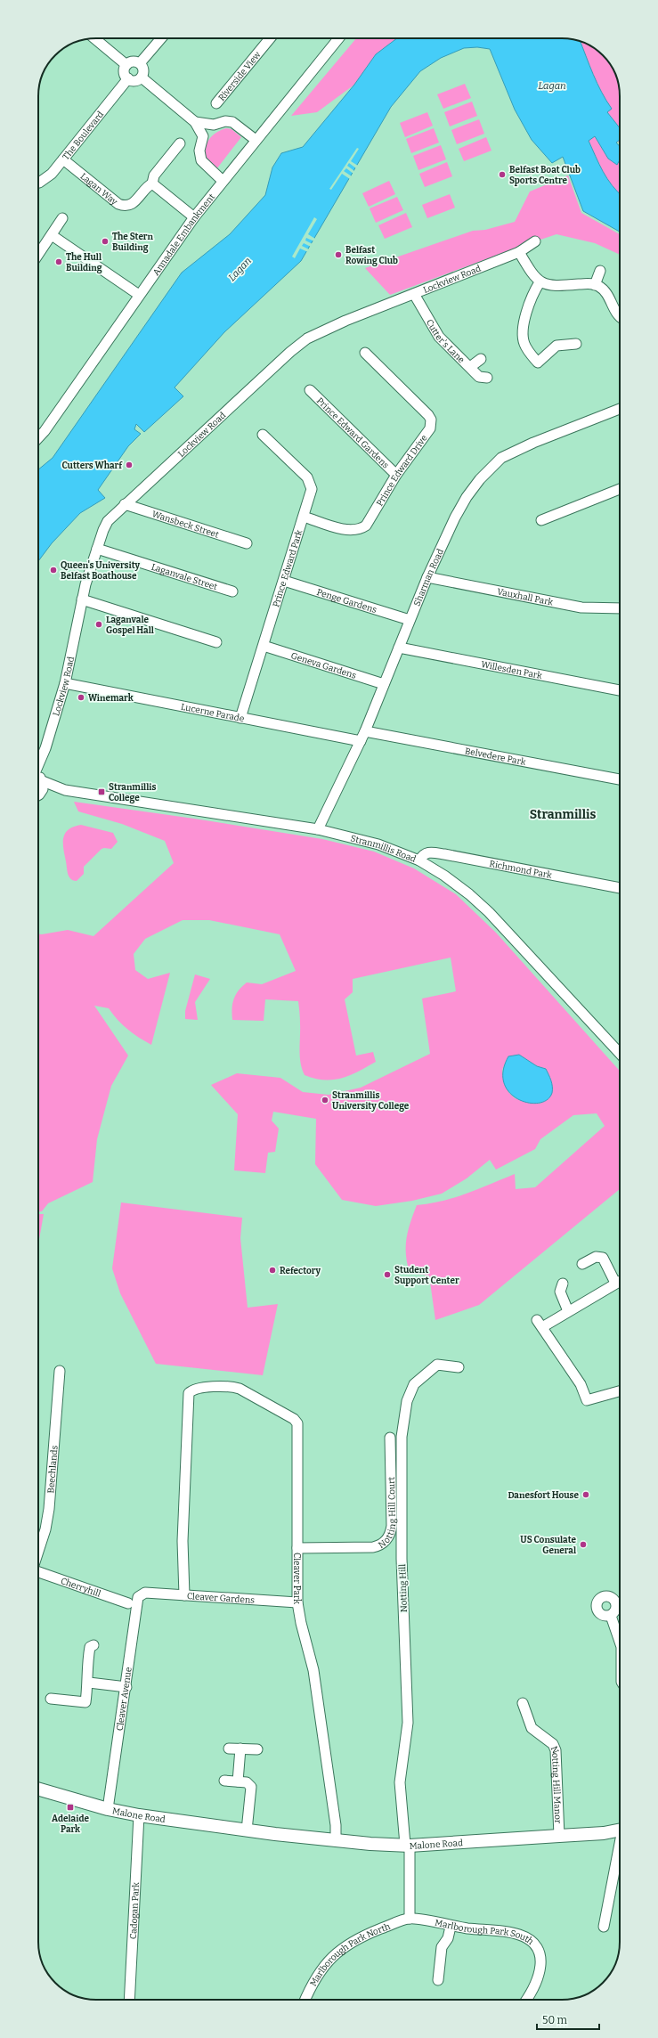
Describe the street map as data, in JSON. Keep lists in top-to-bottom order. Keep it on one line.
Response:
{"streets":{"main road":["Malone Road"],"street":["Riverside View","The Boulevard","Lagan Way","Annadale Embankment","Lockview Road","Cutter's Lane","Prince Edward Gardens","Prince Edward Drive","Wansbeck Street","Prince Edward Park","Laganvale Street","Sharman Road","Vauxhall Park","Penge Gardens","Geneva Gardens","Willesden Park","Lucerne Parade","Belvedere Park","Stranmillis Road","Richmond Park","Beechlands","Notting Hill Court","Cleaver Park","Cherryhill","Notting Hill","Cleaver Gardens","Cleaver Avenue","Notting Hill Manor","Cadogan Park","Marlborough Park South","Marlborough Park North"]},"crossings":[["The Boulevard","Lagan Way"],["Lockview Road","Cutter's Lane"],["Lockview Road","Wansbeck Street"],["Lockview Road","Laganvale Street"],["Lockview Road","Lucerne Parade"],["Prince Edward Gardens","Prince Edward Drive"],["Prince Edward Drive","Prince Edward Park"],["Prince Edward Park","Penge Gardens"],["Prince Edward Park","Geneva Gardens"],["Prince Edward Park","Lucerne Parade"],["Sharman Road","Vauxhall Park"],["Sharman Road","Penge Gardens"],["Sharman Road","Geneva Gardens"],["Sharman Road","Willesden Park"],["Sharman Road","Lucerne Parade"],["Sharman Road","Belvedere Park"],["Sharman Road","Stranmillis Road"],["Stranmillis Road","Richmond Park"],["Notting Hill Court","Cleaver Park"],["Cleaver Park","Cleaver Gardens"],["Cleaver Park","Malone Road"],["Notting Hill","Malone Road"],["Notting Hill","Marlborough Park South"],["Notting Hill","Marlborough Park North"],["Cleaver Gardens","Cleaver Avenue"],["Cleaver Avenue","Malone Road"],["Notting Hill Manor","Malone Road"],["Malone Road","Cadogan Park"],["Marlborough Park South","Marlborough Park North"]],"districts":["Stranmillis"],"water":["Lagan"],"places":{"other":["Belfast Boat Club Sports Centre","The Stern Building","Belfast Rowing Club","The Hull Building","Cutters Wharf","Queen's University Belfast Boathouse","Laganvale Gospel Hall","Winemark","Stranmillis University College","Refectory","Student Support Center","Danesfort House","US Consulate General"],"transit":["Stranmillis College","Adelaide Park"]},"scale_bar":"50 m"}
